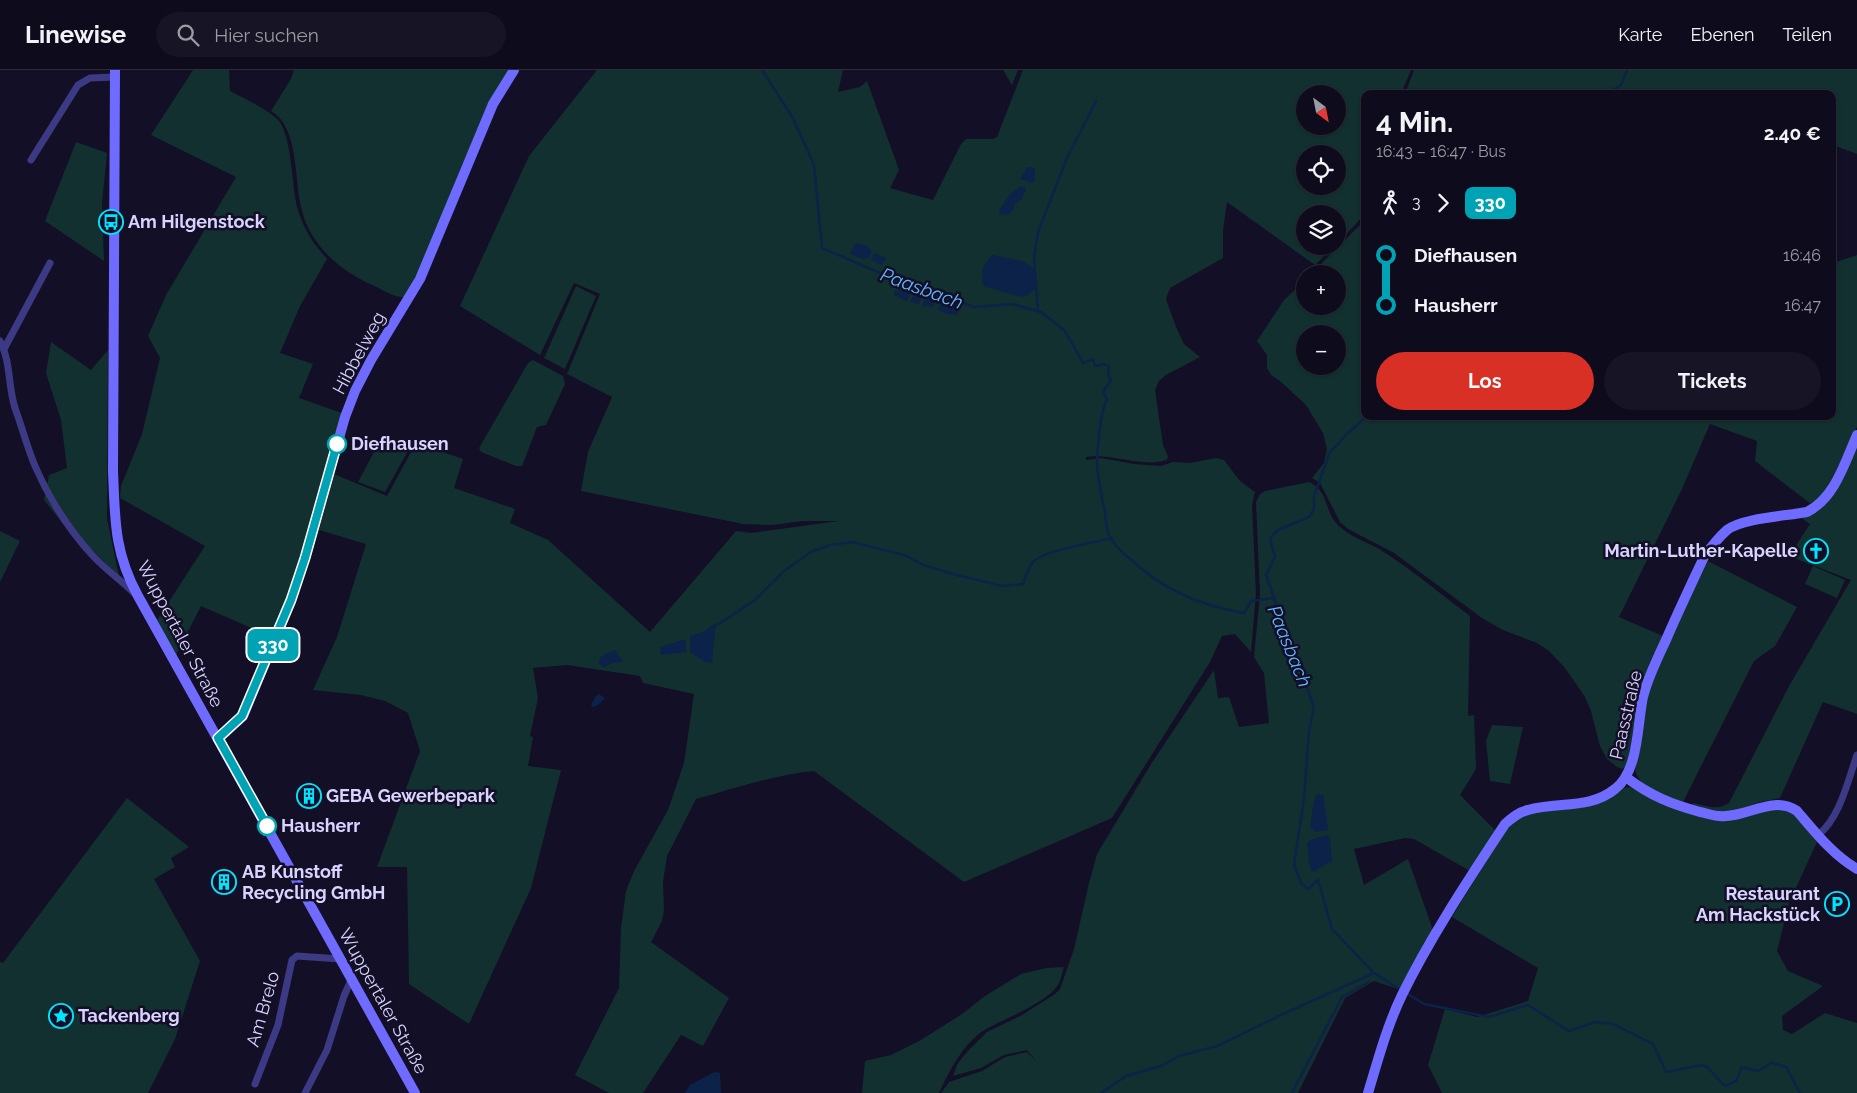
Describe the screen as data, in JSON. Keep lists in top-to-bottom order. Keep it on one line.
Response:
{"streets":{"street":["Hibbelweg","Wuppertaler Straße","Paasstraße","Am Brelo"]},"crossings":[["Hibbelweg","Wuppertaler Straße"],["Wuppertaler Straße","Am Brelo"]],"water":["Paasbach"],"places":{"bus stop":["Am Hilgenstock"],"other":["Diefhausen","Hausherr"],"church":["Martin-Luther-Kapelle"],"building":["GEBA Gewerbepark","AB Kunstoff Recycling GmbH"],"parking":["Restaurant Am Hackstück"],"place":["Tackenberg"]},"lines":["bus line 330"],"north":"bottom right","page":{"header":"Linewise","search":"Hier suchen","nav":["Karte","Ebenen","Teilen"],"on_map":"330","map_buttons":["+","−"],"heading":["4 Min.","16:43 – 16:47 · Bus","2.40 €"],"legs":["3","330"],"list":[{"name":"Diefhausen","value":"16:46"},{"name":"Hausherr","value":"16:47"}],"buttons":["Los","Tickets"]}}
